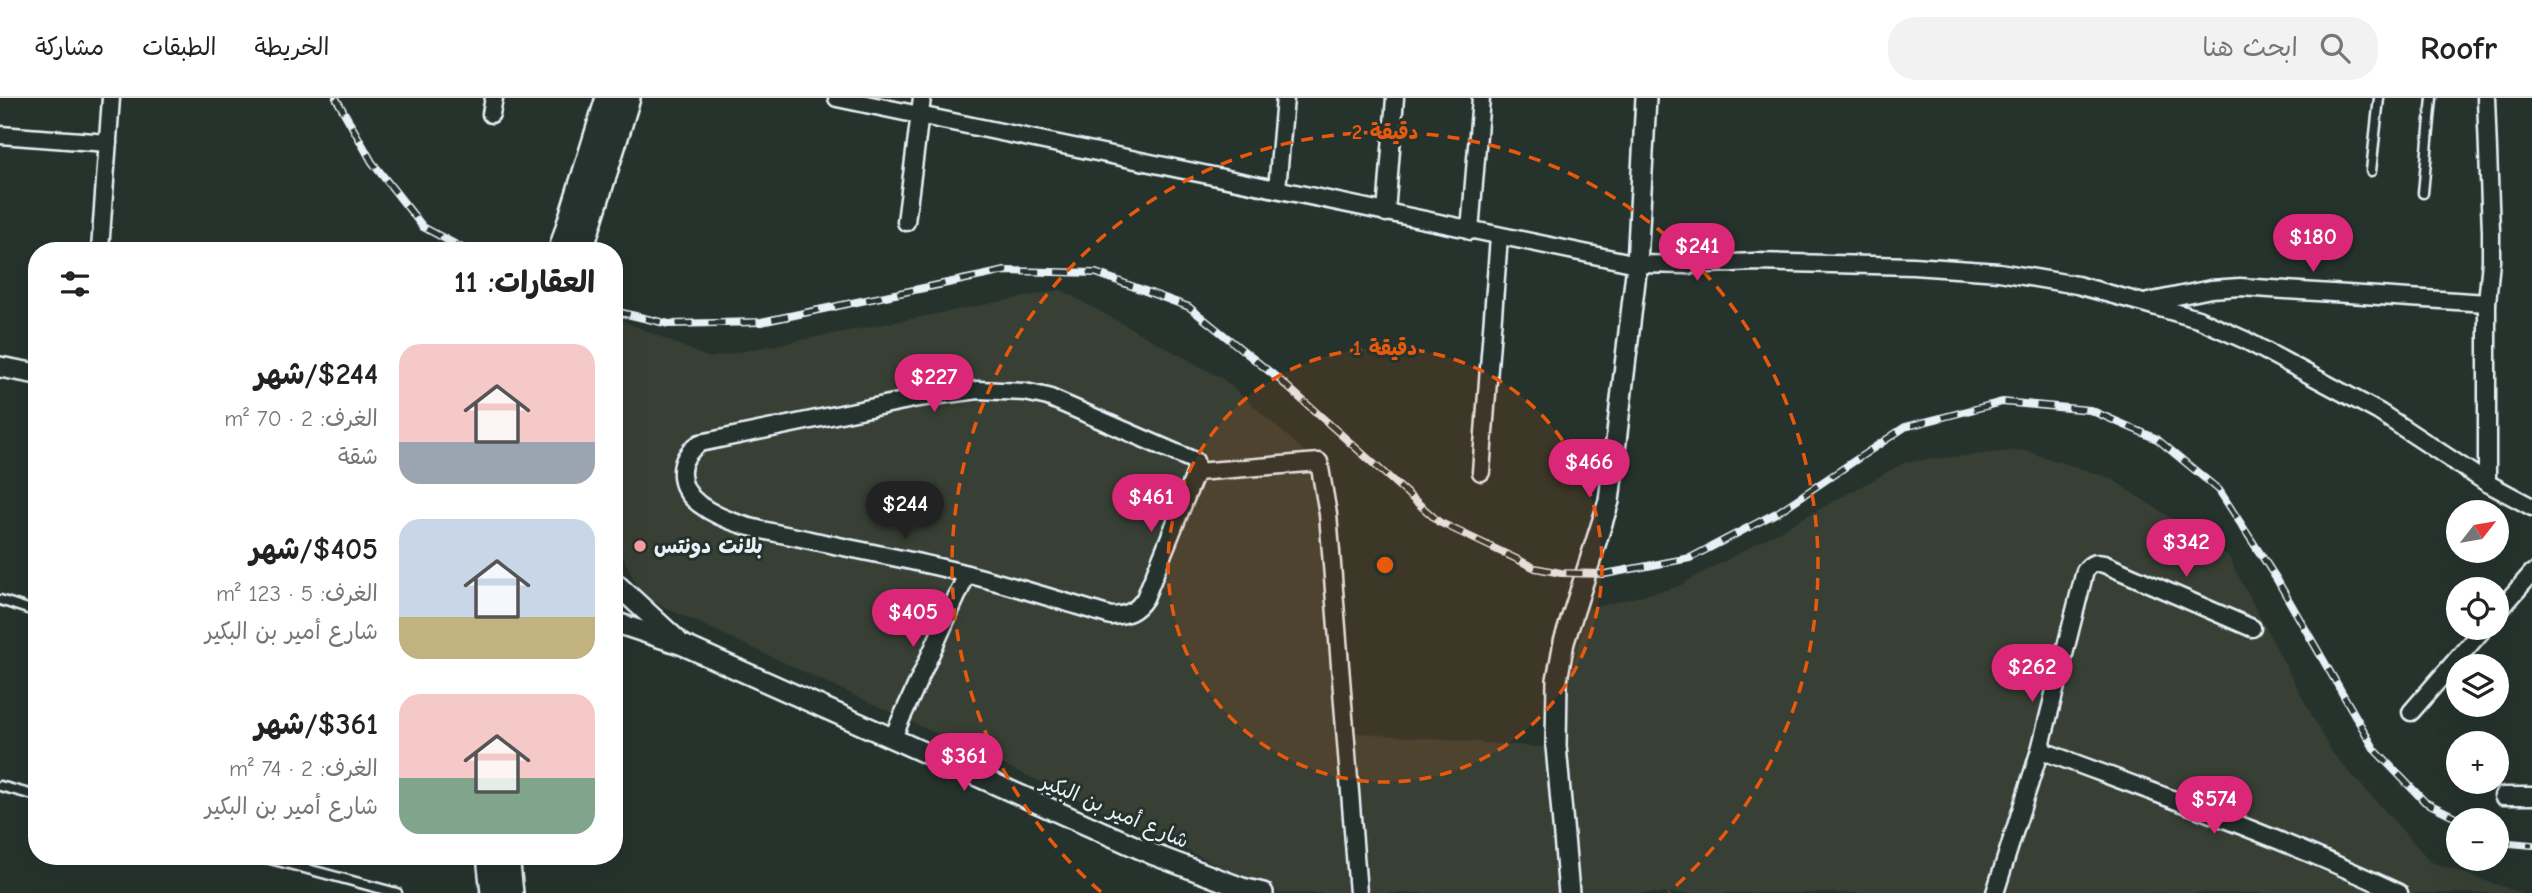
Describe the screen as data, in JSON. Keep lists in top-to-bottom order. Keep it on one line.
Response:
{"streets":{"street":["شارع أمير بن البكير"]},"places":["بلانت دونتس"],"north":"top right","page":{"header":"Roofr","search":"ابحث هنا","nav":["الخريطة","الطبقات","مشاركة"],"price":["$180","$241","$227","$466","$461","$244","$342","$405","$262","$361","$574"],"heading":"العقارات: 11","list":[{"name":"$244/شهر","note":"الغرف: 2 · 70 m² · شقة"},{"name":"$405/شهر","note":"الغرف: 5 · 123 m² · شارع أمير بن البكير"},{"name":"$361/شهر","note":"الغرف: 2 · 74 m² · شارع أمير بن البكير"}],"map_buttons":["+","−"]},"rings":["2 دقيقة","1 دقيقة"]}
